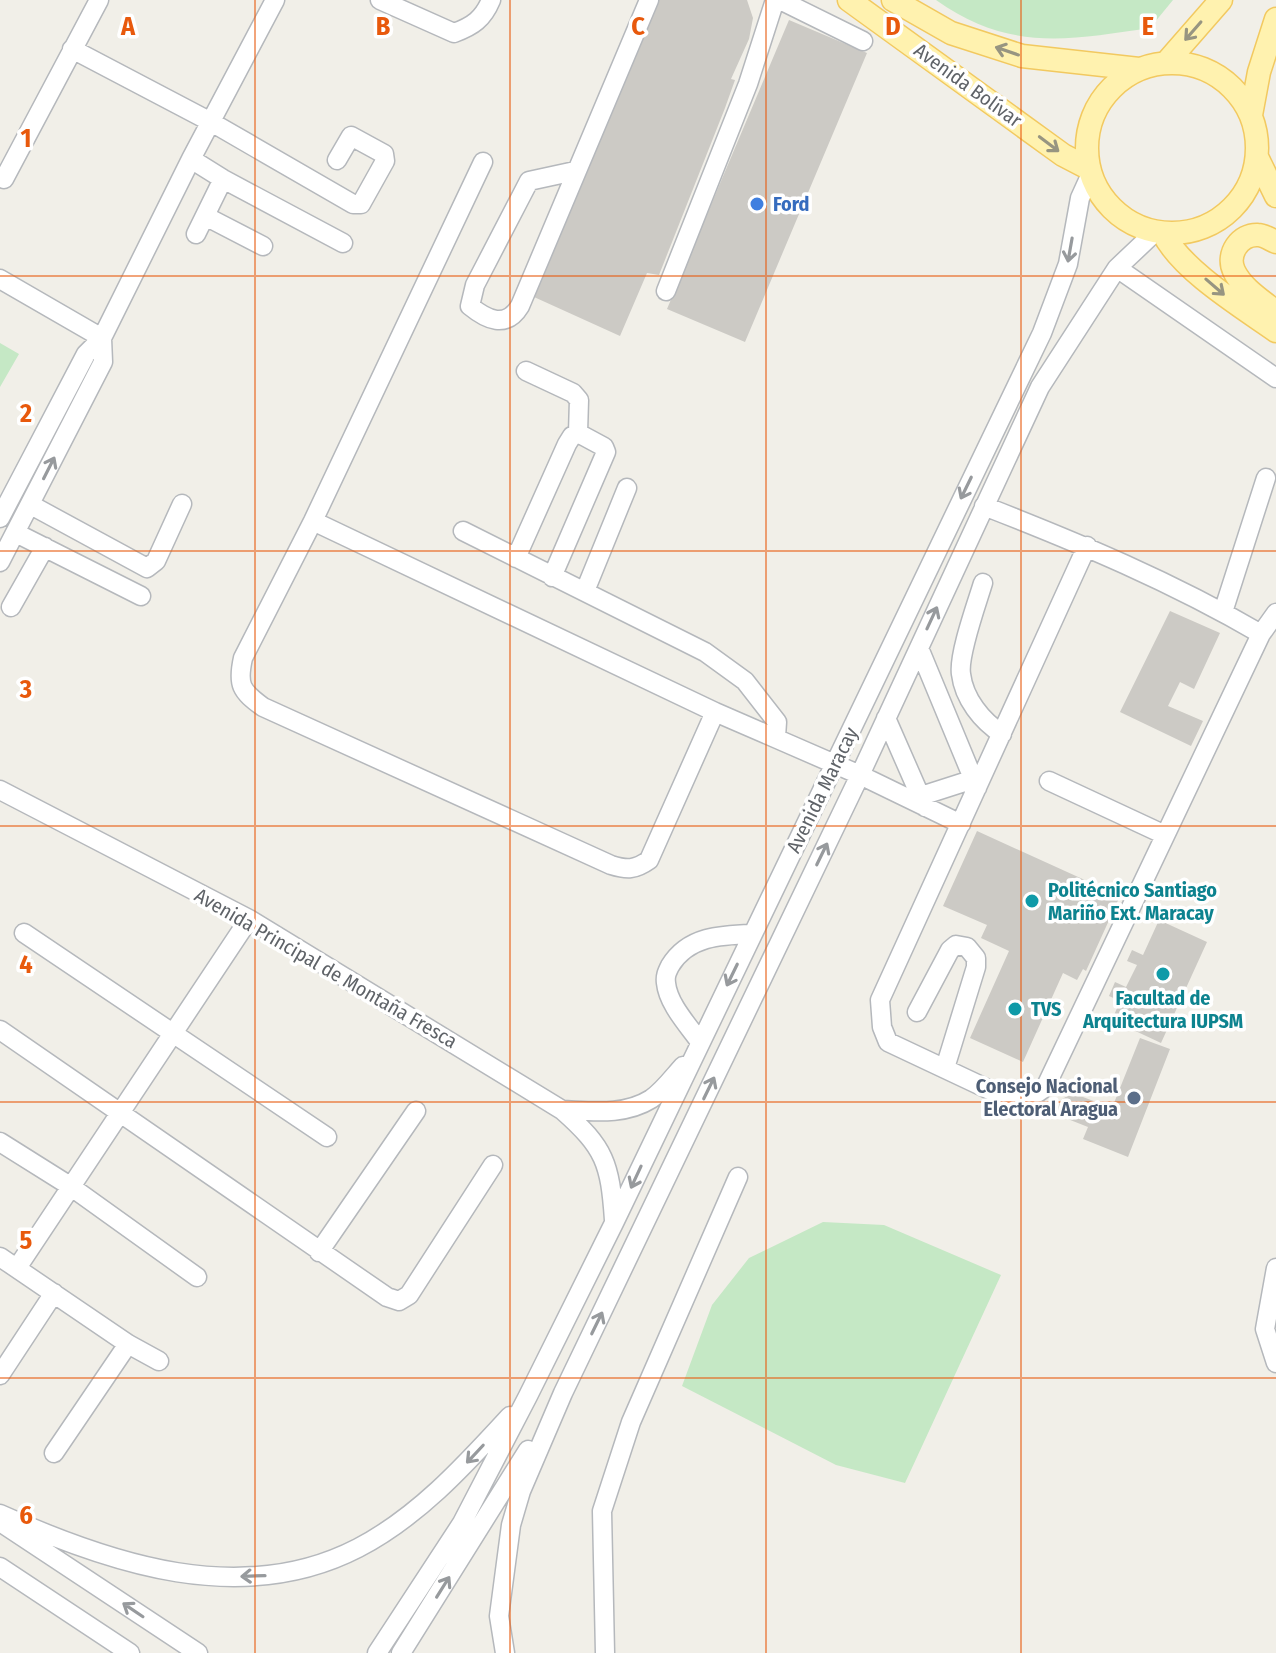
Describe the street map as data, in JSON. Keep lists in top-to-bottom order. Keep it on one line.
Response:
{"streets":{"main road":["Avenida Bolívar"],"street":["Avenida Maracay","Avenida Principal de Montaña Fresca"]},"crossings":[["Avenida Bolívar","Avenida Maracay"],["Avenida Maracay","Avenida Principal de Montaña Fresca"]],"places":["Ford","Politécnico Santiago Mariño Ext. Maracay","Facultad de Arquitectura IUPSM","TVS","Consejo Nacional Electoral Aragua"],"grid":{"columns":["A","B","C","D","E"],"rows":["1","2","3","4","5","6"]}}
